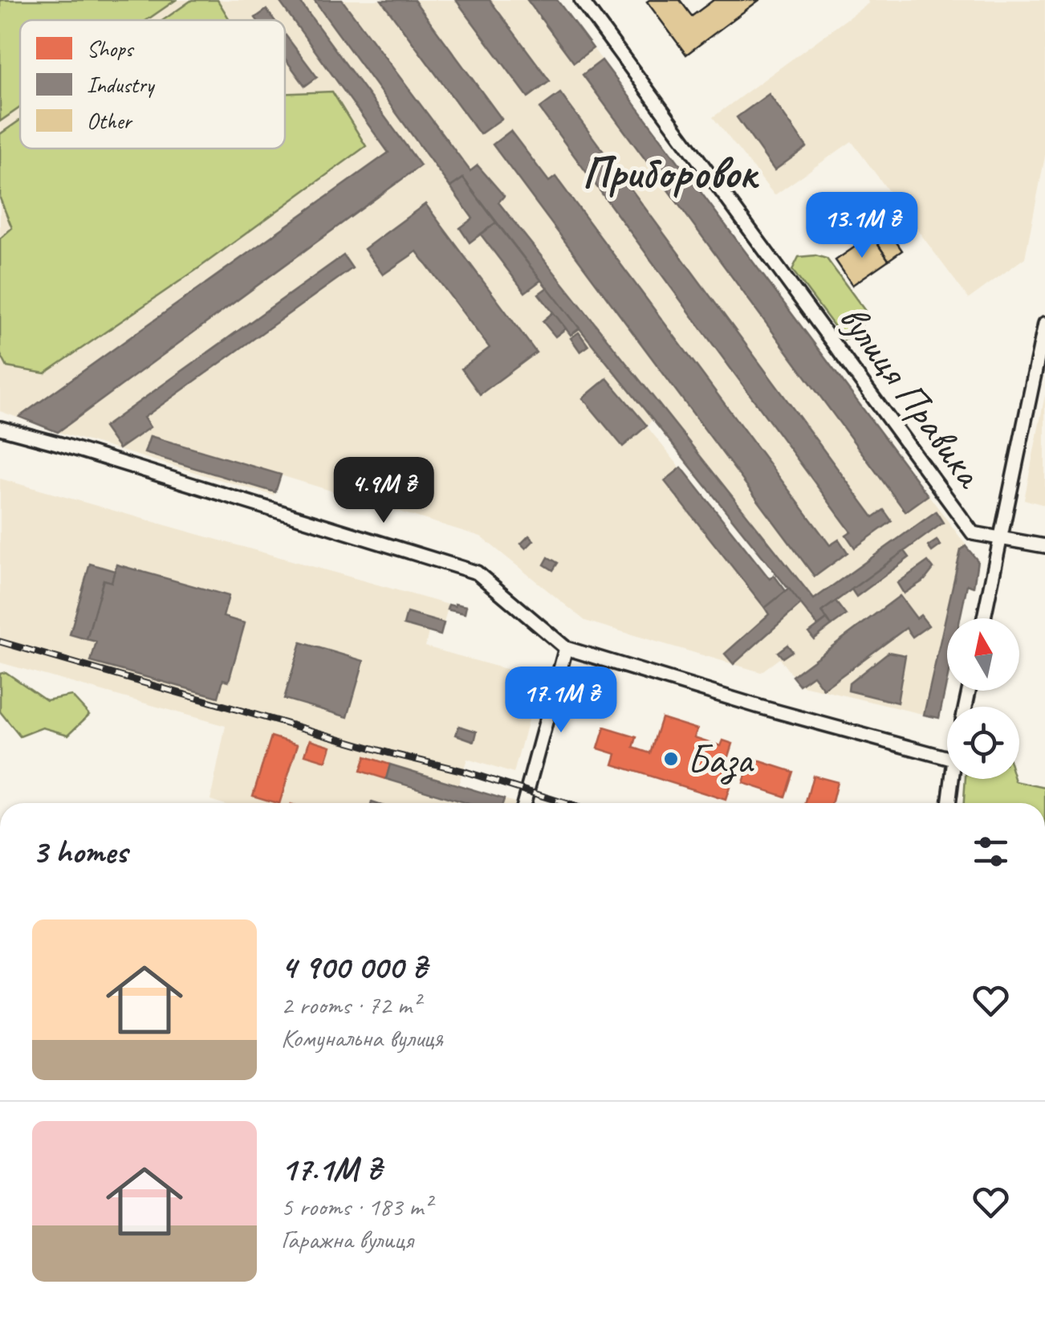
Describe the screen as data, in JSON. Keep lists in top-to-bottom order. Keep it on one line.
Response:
{"streets":{"street":["вулиця Правика"]},"districts":["Приборовок"],"places":["База"],"legend":["Shops","Industry","Other"],"north":"top","page":{"price":["13.1M ₴","4.9M ₴","17.1M ₴"],"heading":"3 homes","list":[{"name":"4 900 000 ₴","note":"2 rooms · 72 m² · Комунальна вулиця"},{"name":"17.1M ₴","note":"5 rooms · 183 m² · Гаражна вулиця"}]}}
